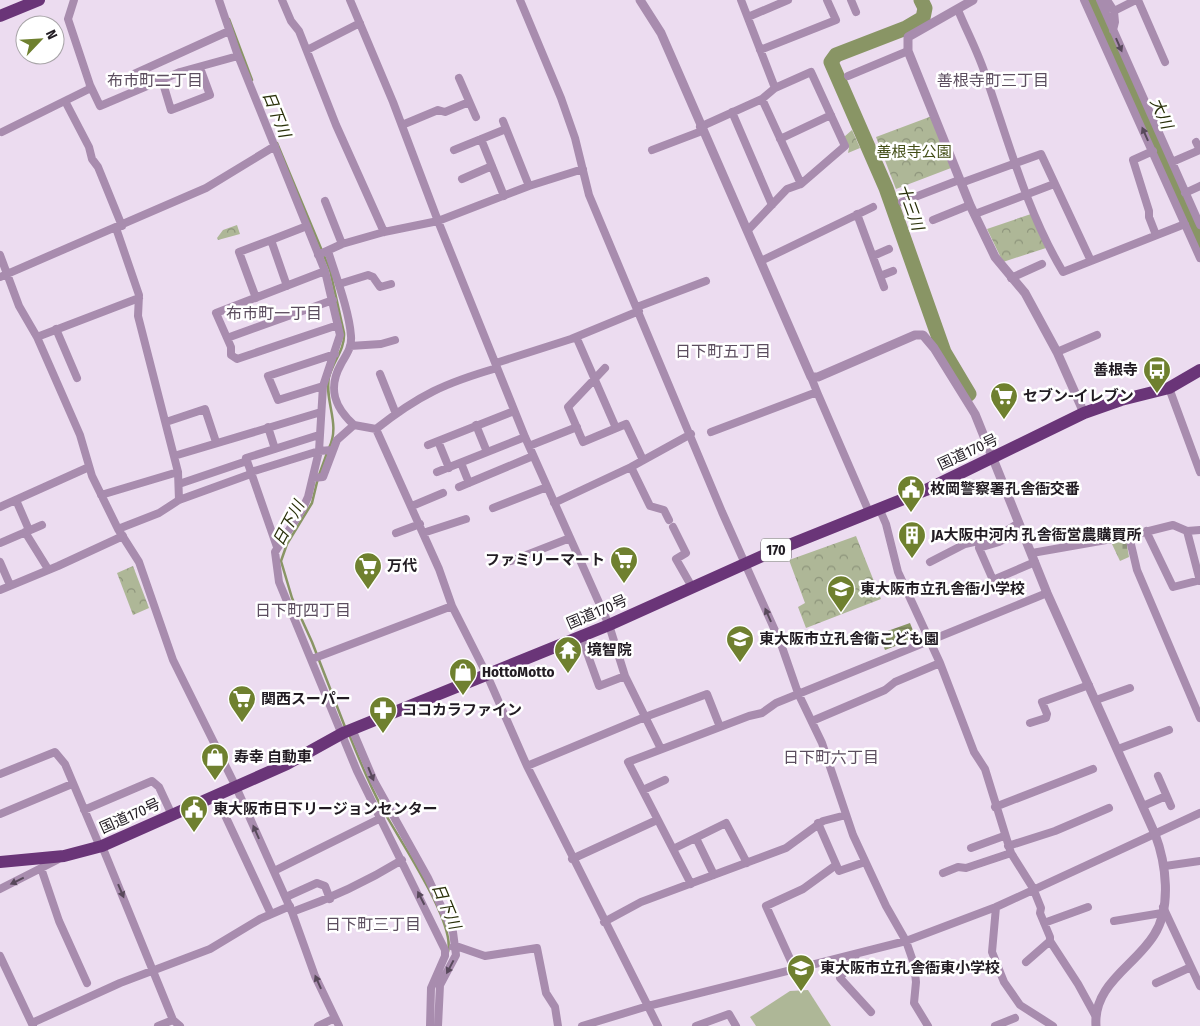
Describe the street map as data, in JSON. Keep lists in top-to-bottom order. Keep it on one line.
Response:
{"streets":{"highway":["国道170号","170"]},"districts":["布市町二丁目","善根寺町三丁目","布市町一丁目","日下町五丁目","日下町四丁目","日下町六丁目","日下町三丁目"],"water":["大川","日下川","十三川"],"parks":["善根寺公園"],"places":{"bus stop":["善根寺"],"supermarket":["セブン-イレブン","ファミリーマート","万代","関西スーパー"],"public building":["枚岡警察署孔舎衙交番","東大阪市日下リージョンセンター"],"building":["JA大阪中河内 孔舎衙営農購買所"],"school or university":["東大阪市立孔舎衙小学校","東大阪市立孔舎衛こども園","東大阪市立孔舎衙東小学校"],"temple":["境智院"],"shop":["HottoMotto","寿幸 自動車"],"pharmacy":["ココカラファイン"]},"north":"top right"}
